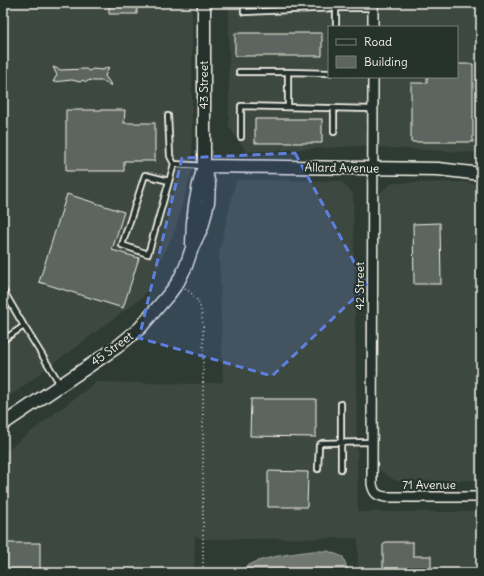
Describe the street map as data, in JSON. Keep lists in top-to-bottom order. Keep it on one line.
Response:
{"streets":{"main road":["43 Street","Allard Avenue","45 Street"],"street":["42 Street","71 Avenue"]},"crossings":[["43 Street","Allard Avenue"],["43 Street","45 Street"],["Allard Avenue","42 Street"],["Allard Avenue","45 Street"],["42 Street","71 Avenue"]],"legend":["Road","Building"]}
